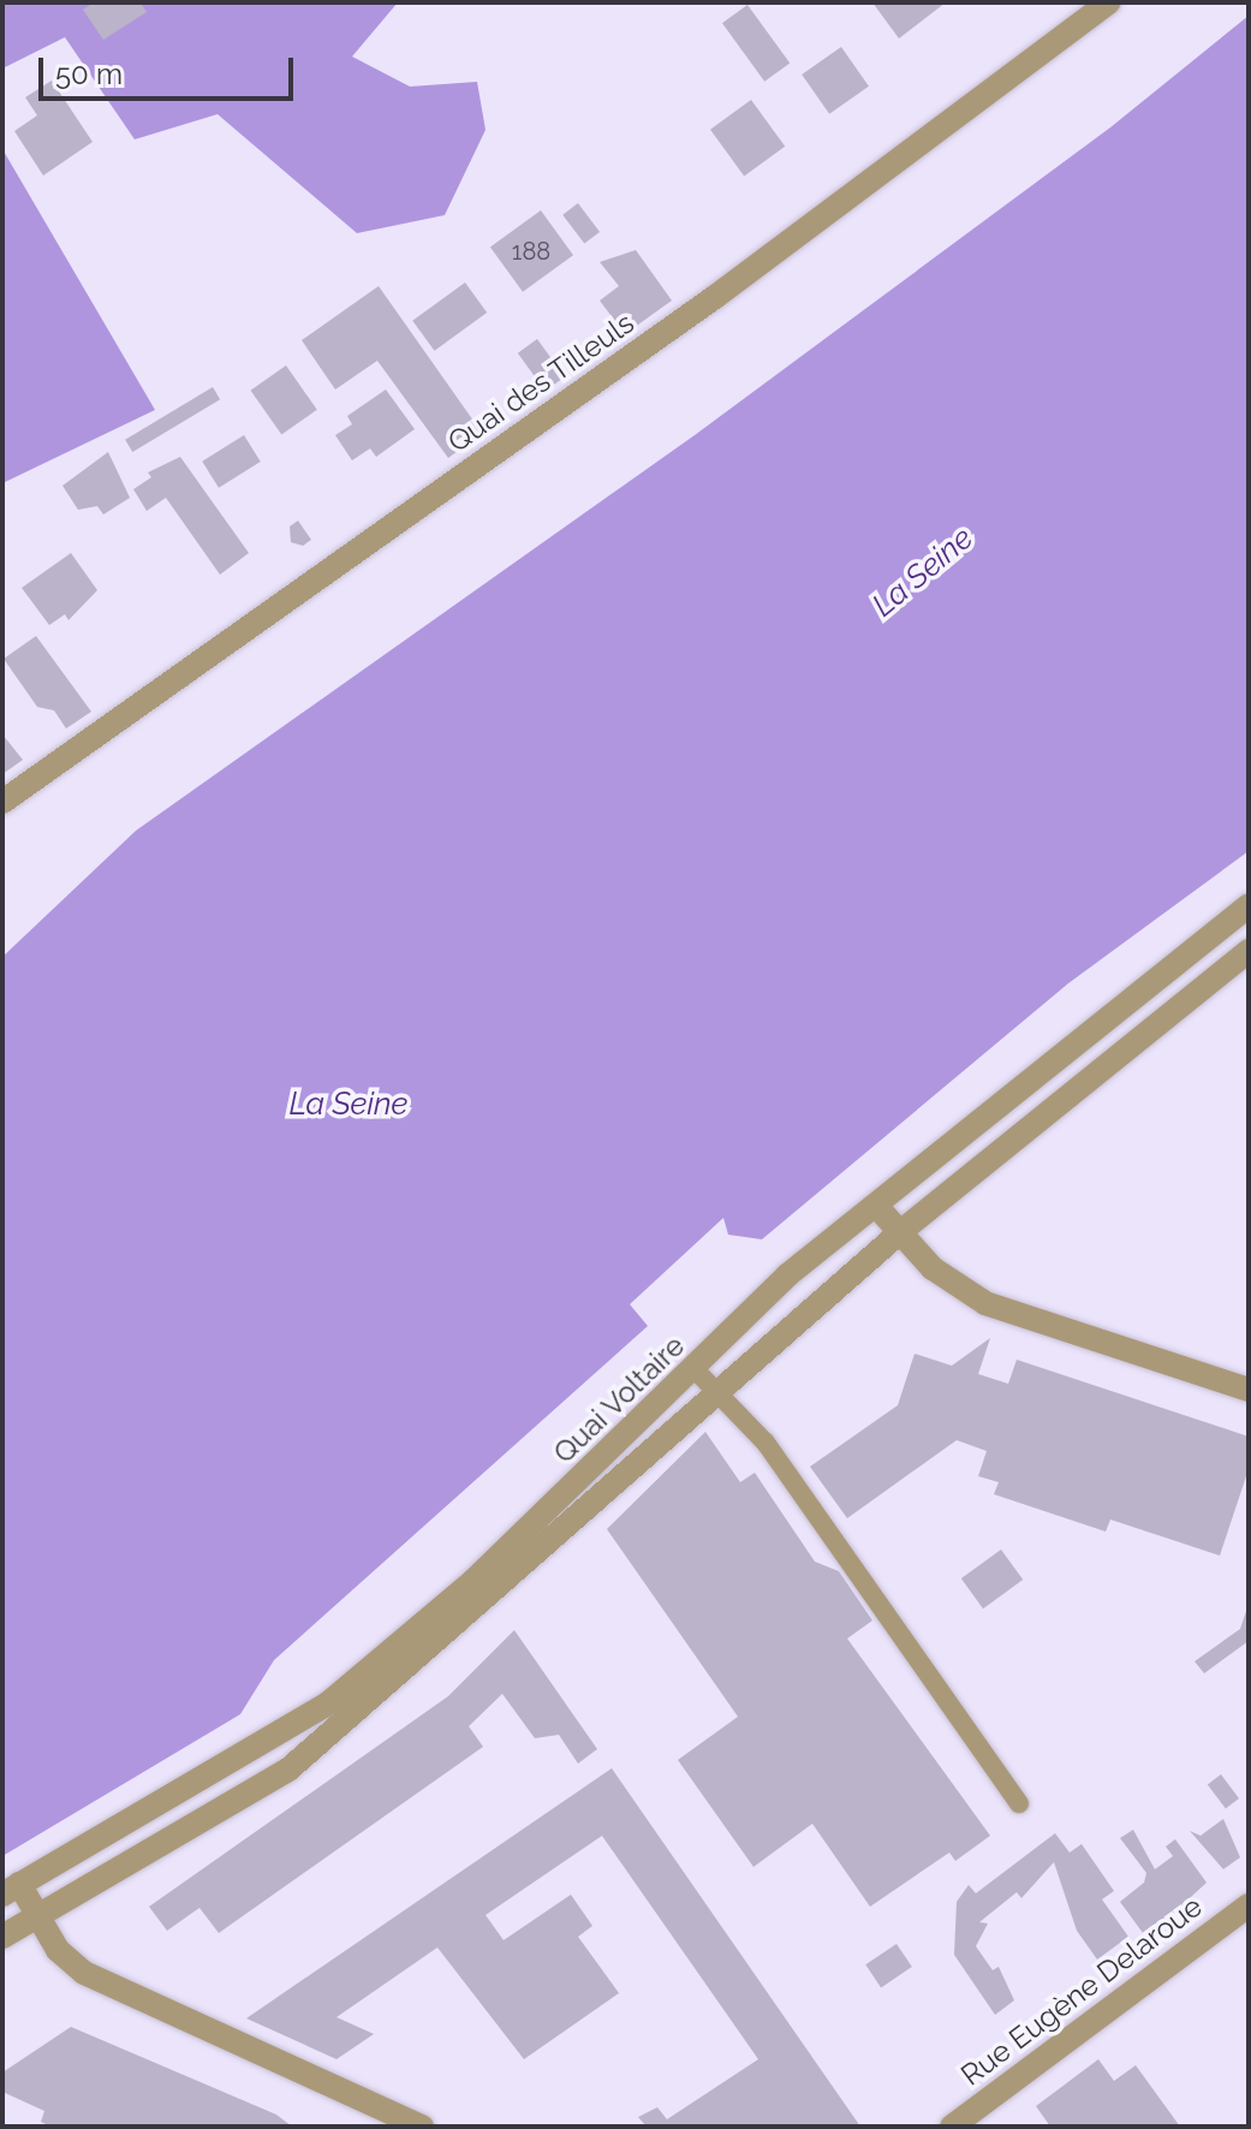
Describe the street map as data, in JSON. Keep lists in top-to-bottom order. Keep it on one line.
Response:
{"streets":{"street":["Quai des Tilleuls","Quai Voltaire","Rue Eugène Delaroue"]},"water":["La Seine"],"house_numbers":["188"],"scale_bar":"50 m"}
